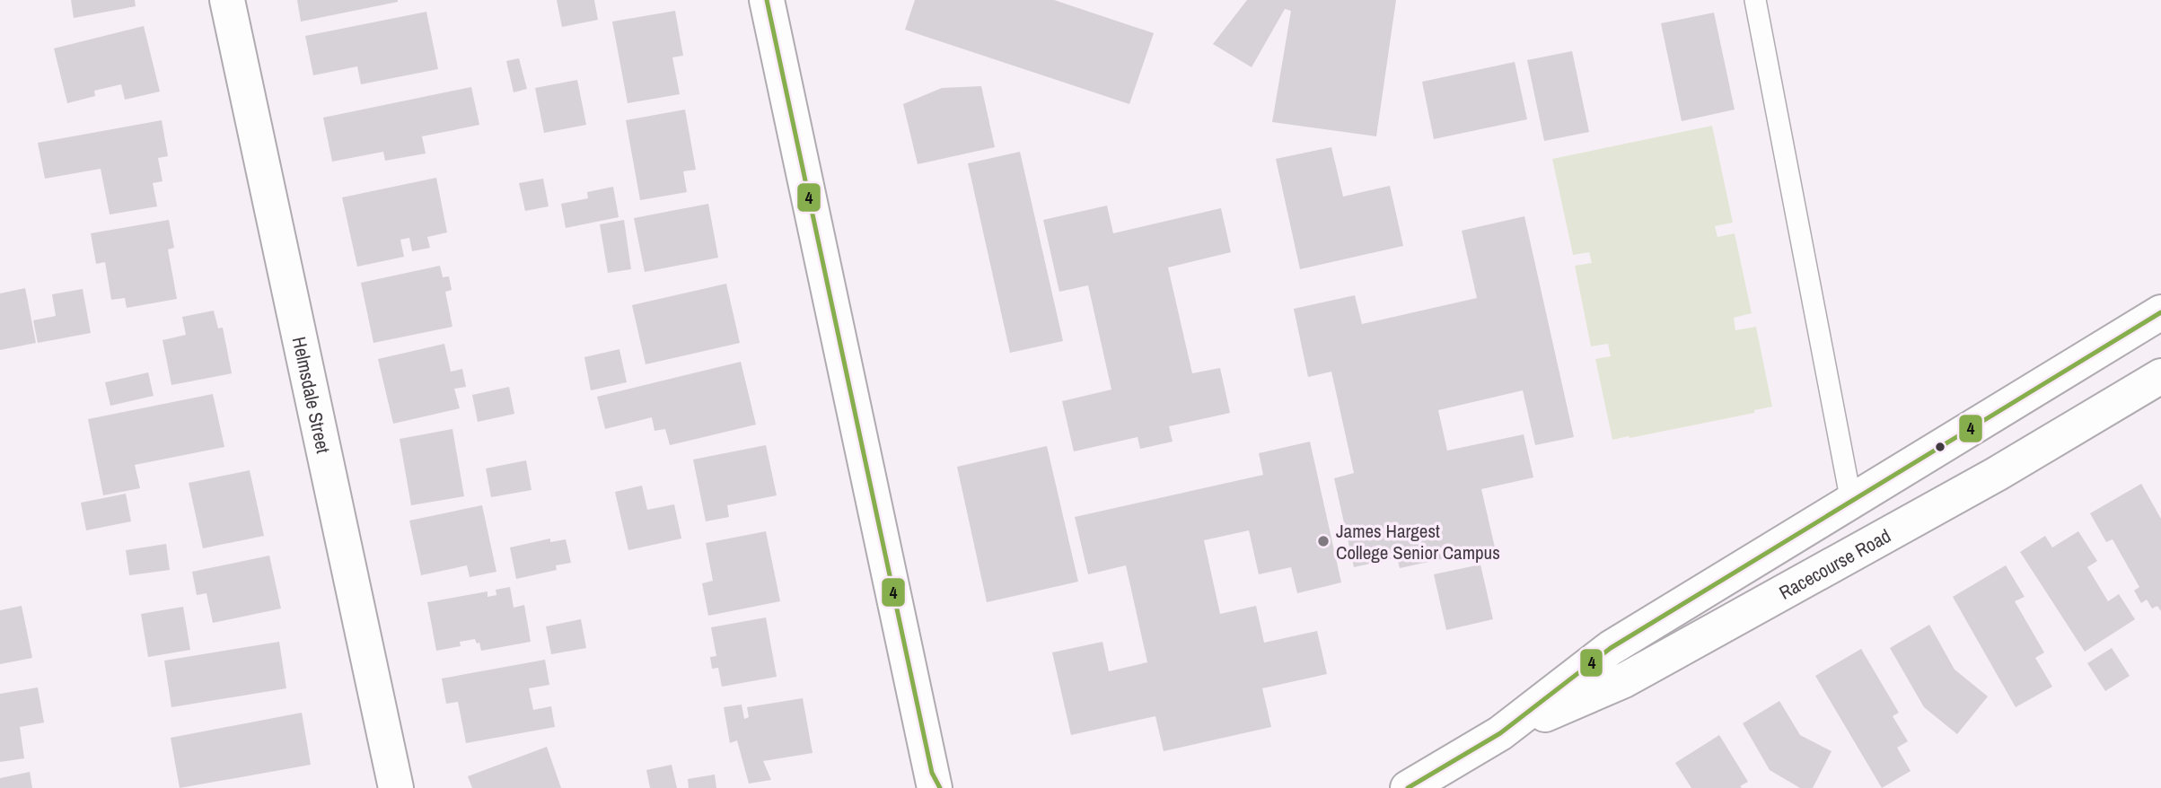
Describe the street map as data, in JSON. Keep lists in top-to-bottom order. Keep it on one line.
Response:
{"streets":{"street":["Helmsdale Street","Racecourse Road"]},"places":["James Hargest College Senior Campus"],"lines":["transit line 4"]}
